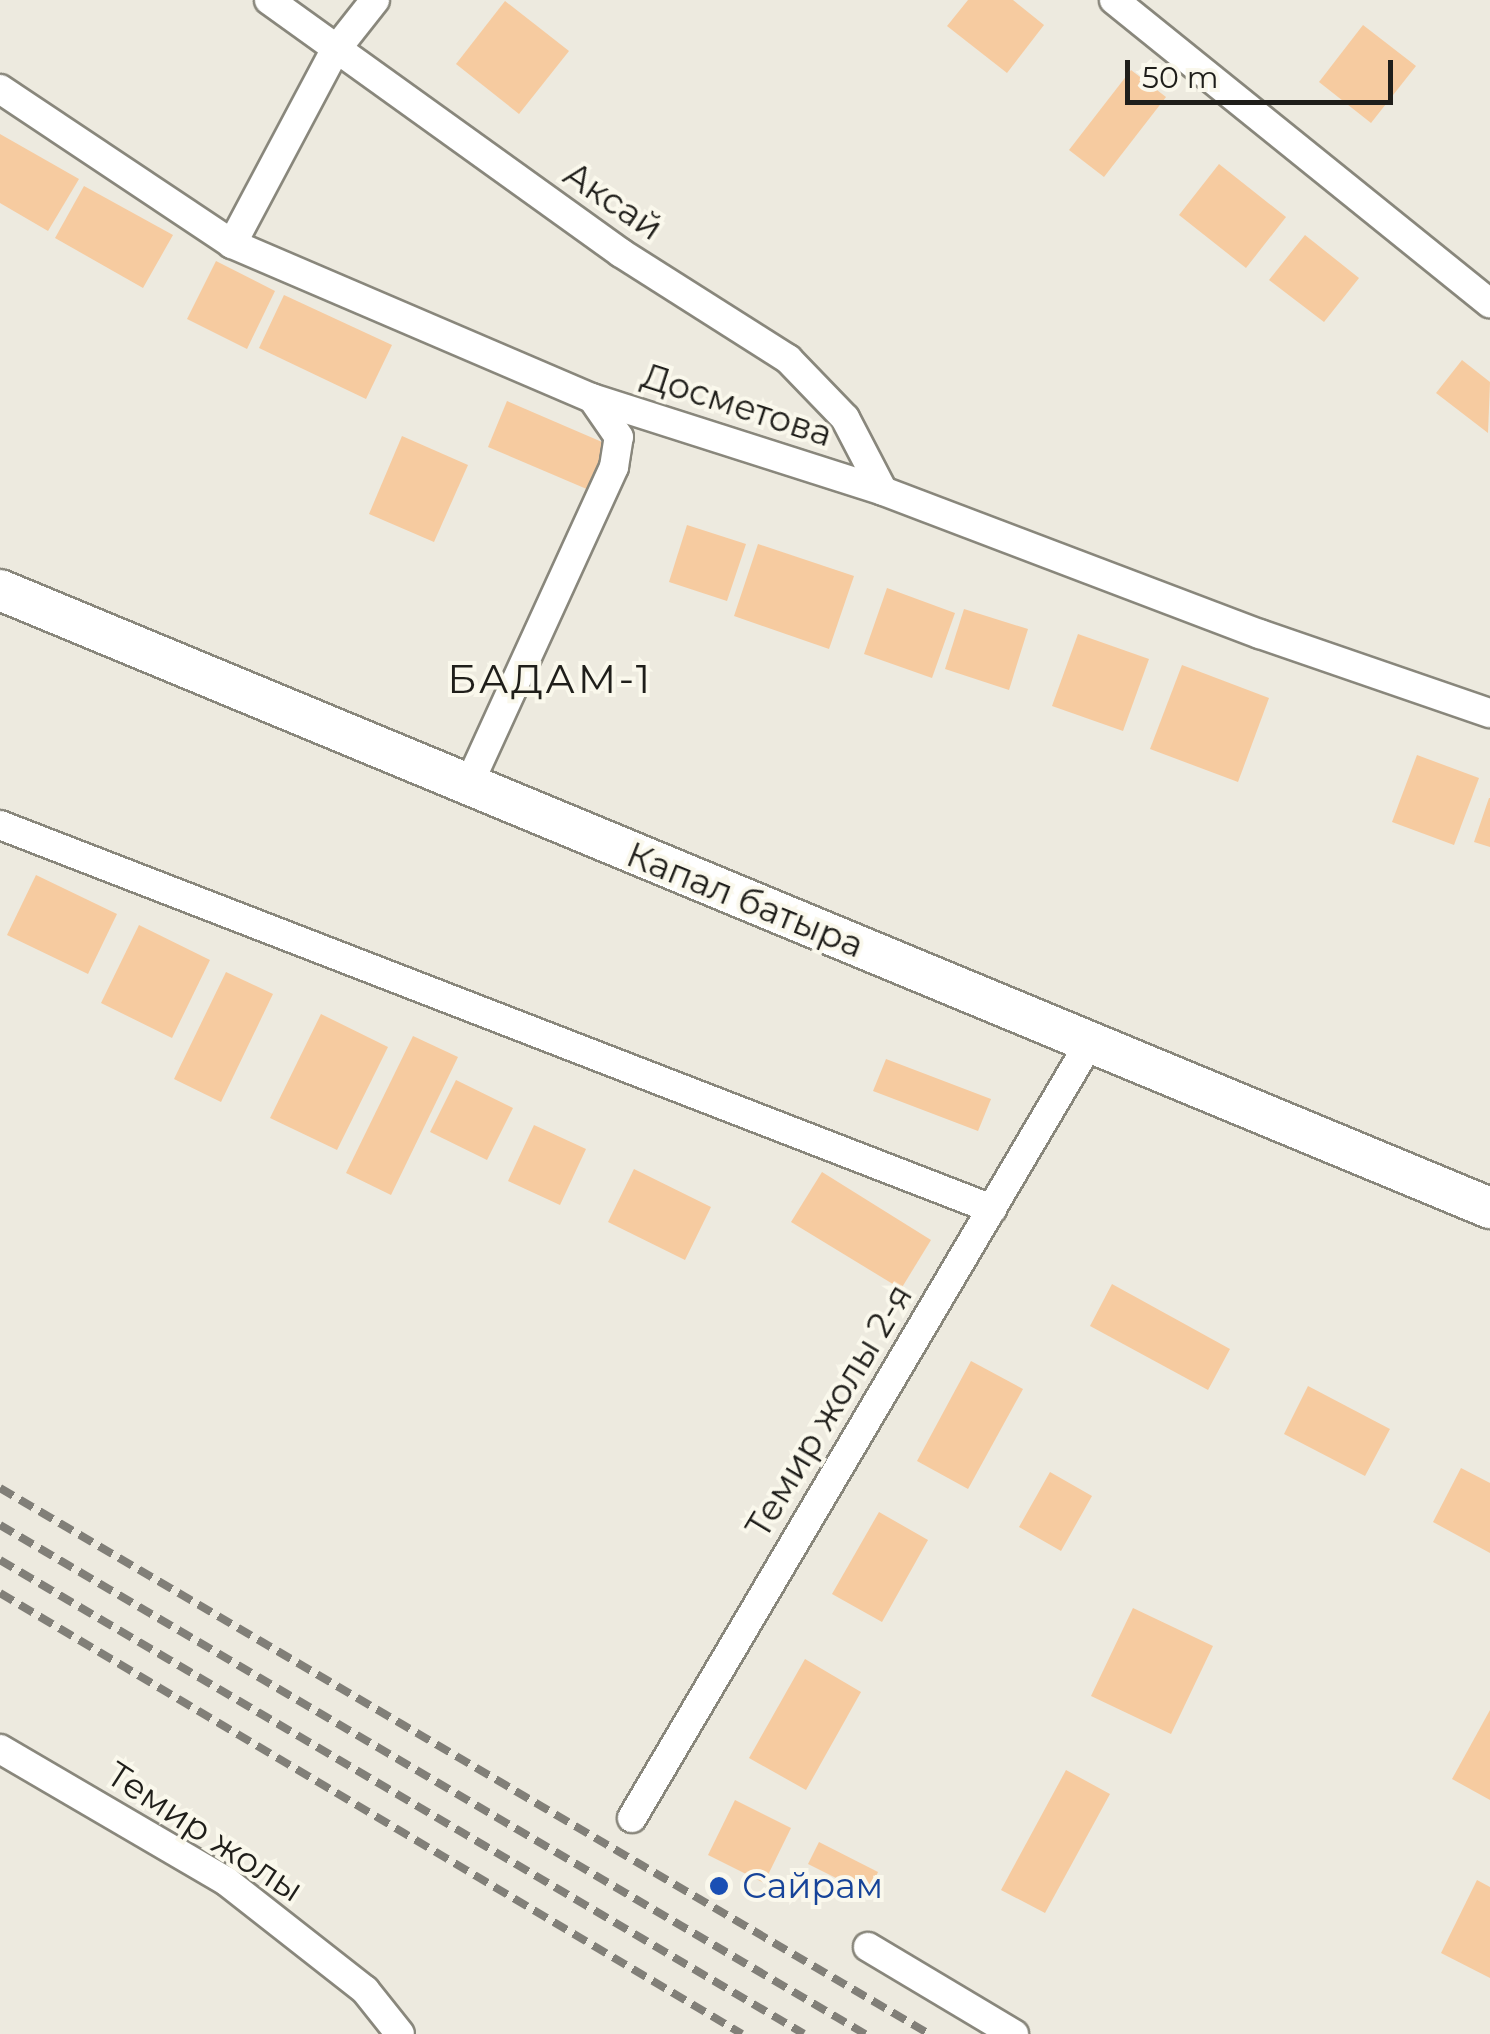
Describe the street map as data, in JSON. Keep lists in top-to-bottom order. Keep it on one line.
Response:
{"streets":{"main road":["Капал батыра"],"street":["Аксай","Досметова","Темир жолы 2-я","Темир жолы"]},"crossings":[["Аксай","Досметова"],["Капал батыра","Темир жолы 2-я"]],"districts":["БАДАМ-1"],"places":["Сайрам"],"scale_bar":"50 m"}
